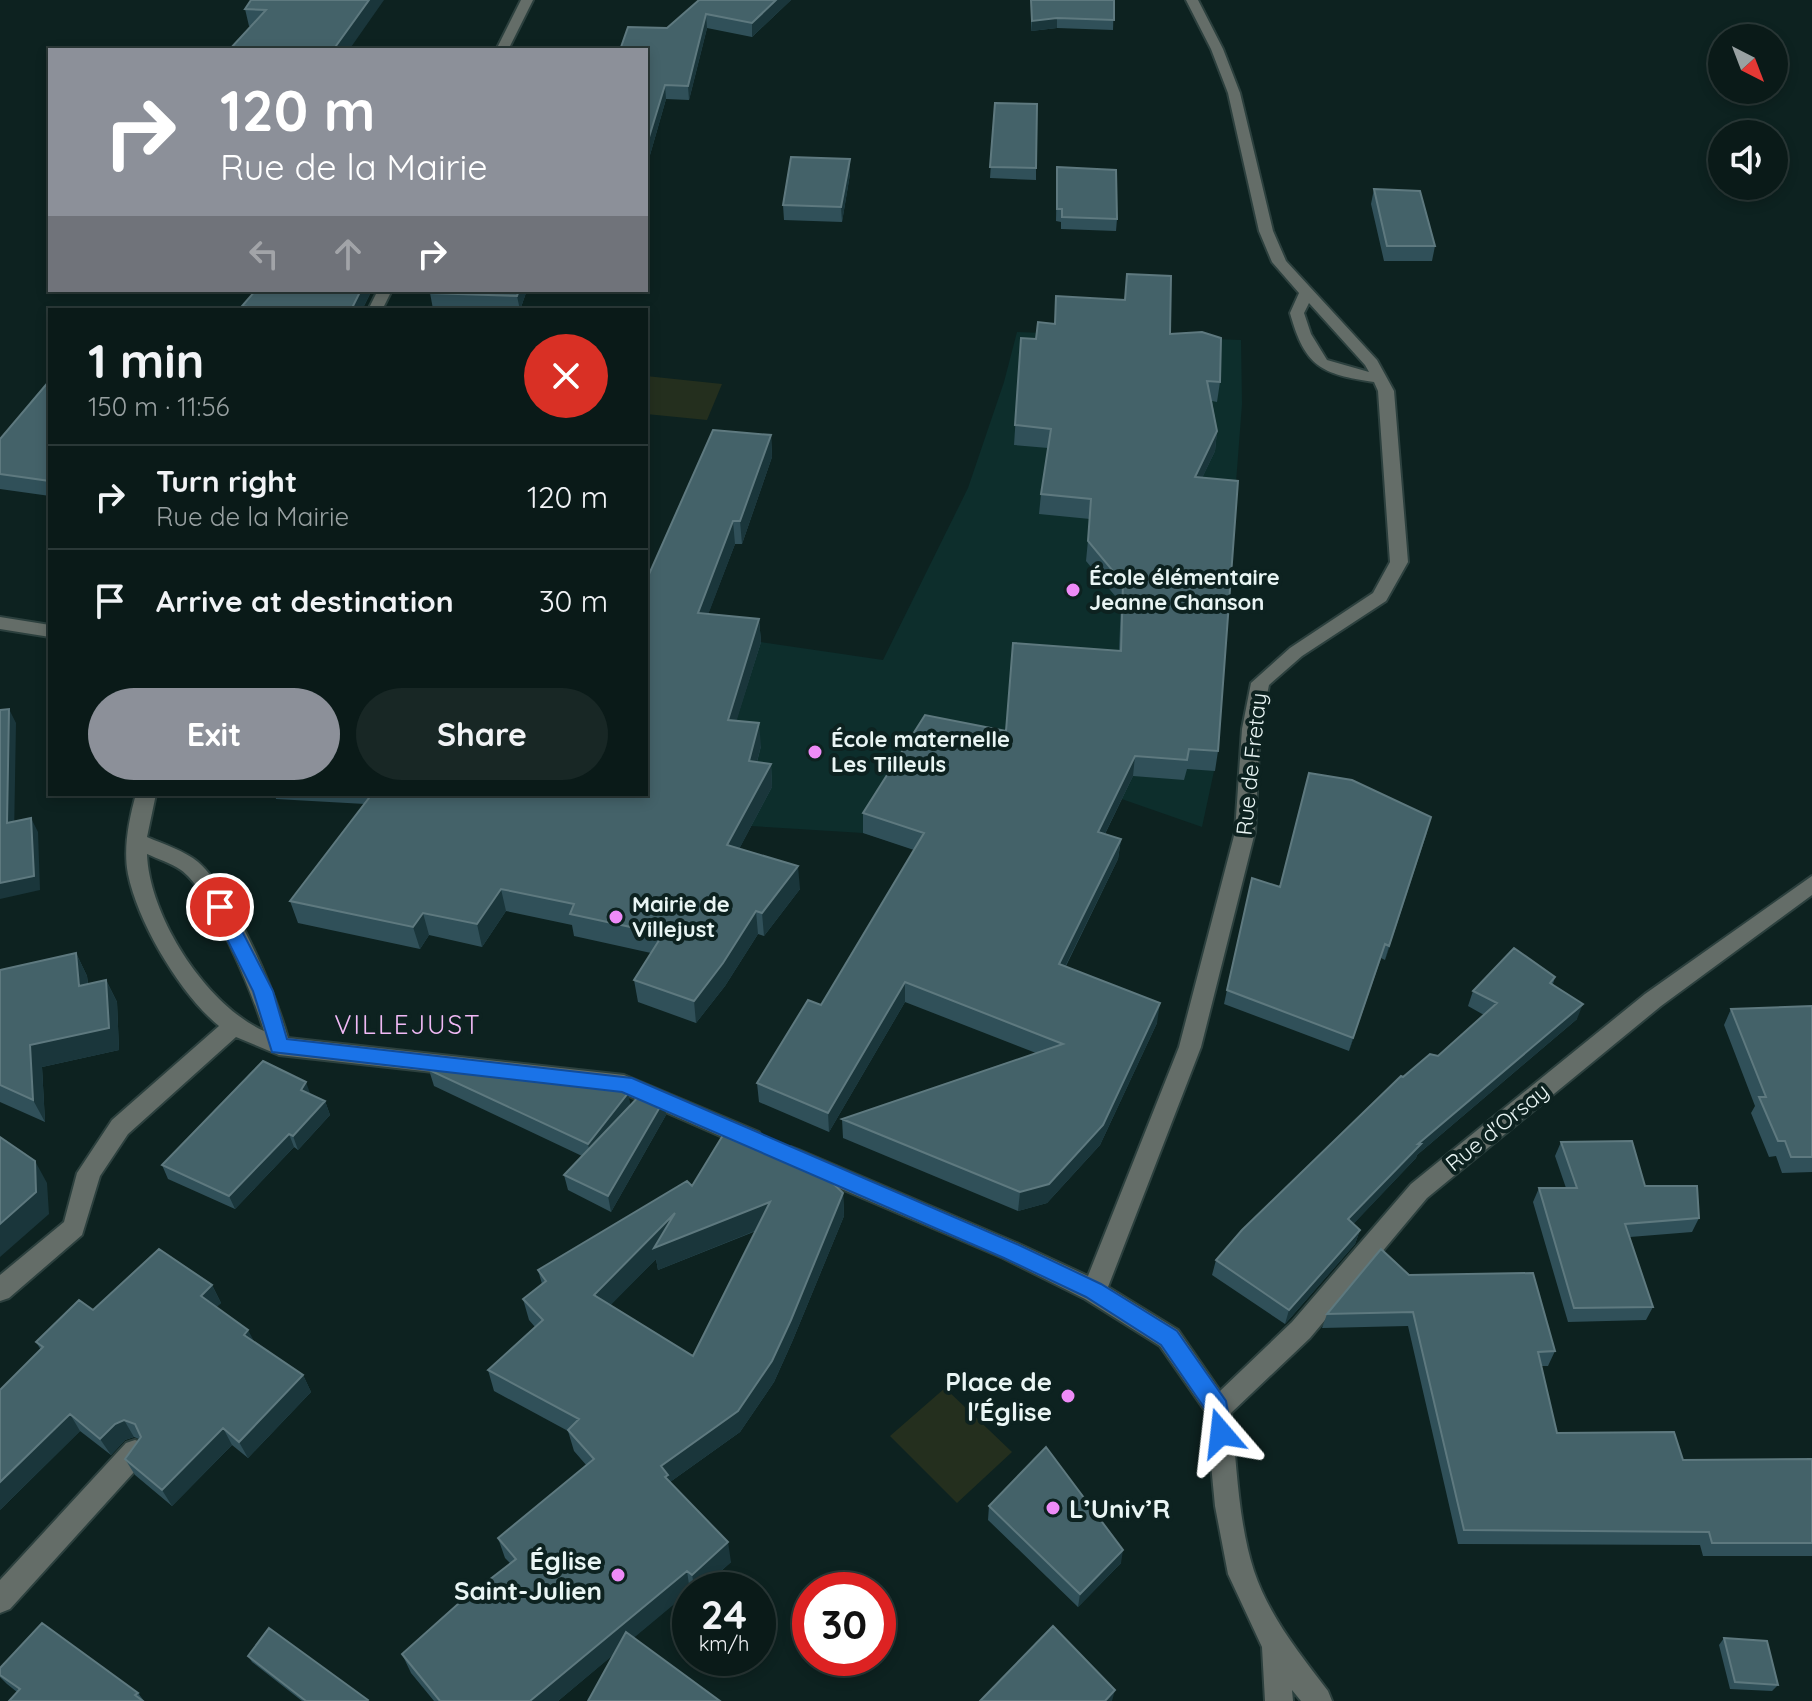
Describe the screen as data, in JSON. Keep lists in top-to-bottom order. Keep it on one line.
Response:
{"streets":{"street":["Rue de Fretay","Rue d'Orsay"]},"districts":["VILLEJUST"],"places":["École élémentaire Jeanne Chanson","École maternelle Les Tilleuls","Mairie de Villejust","Place de l'Église","L’Univ’R","Église Saint-Julien"],"north":"bottom right","page":{"turn":["120 m","Rue de la Mairie"],"heading":["1 min","150 m · 11:56"],"list":[{"name":"Turn right","note":"Rue de la Mairie","value":"120 m"},{"name":"Arrive at destination","value":"30 m"}],"buttons":["Exit","Share"],"speed":"24 km/h","limit":"30"}}
